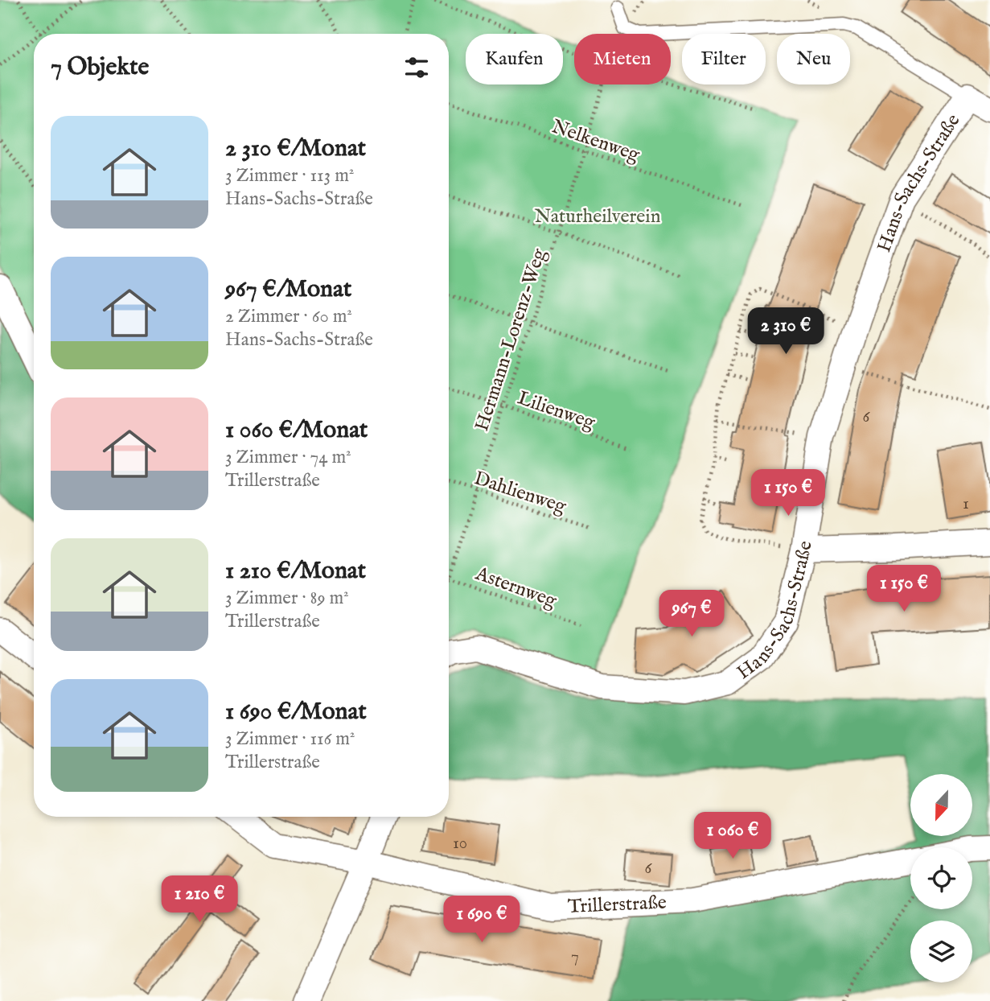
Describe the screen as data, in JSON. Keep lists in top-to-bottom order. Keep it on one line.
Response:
{"streets":{"street":["Hans-Sachs-Straße","Trillerstraße"],"path":["Nelkenweg","Hermann-Lorenz-Weg","Lilienweg","Dahlienweg","Asternweg"]},"crossings":[["Nelkenweg","Hermann-Lorenz-Weg"],["Hermann-Lorenz-Weg","Lilienweg"],["Hermann-Lorenz-Weg","Dahlienweg"]],"parks":["Naturheilverein"],"house_numbers":["6","1","10","6","7"],"north":"bottom","page":{"chip":["Kaufen","Mieten","Filter","Neu"],"heading":"7 Objekte","list":[{"name":"2 310 €/Monat","note":"3 Zimmer · 113 m² · Hans-Sachs-Straße"},{"name":"967 €/Monat","note":"2 Zimmer · 60 m² · Hans-Sachs-Straße"},{"name":"1 060 €/Monat","note":"3 Zimmer · 74 m² · Trillerstraße"},{"name":"1 210 €/Monat","note":"3 Zimmer · 89 m² · Trillerstraße"},{"name":"1 690 €/Monat","note":"3 Zimmer · 116 m² · Trillerstraße"}],"price":["2 310 €","1 150 €","1 150 €","967 €","1 060 €","1 210 €","1 690 €"]}}
